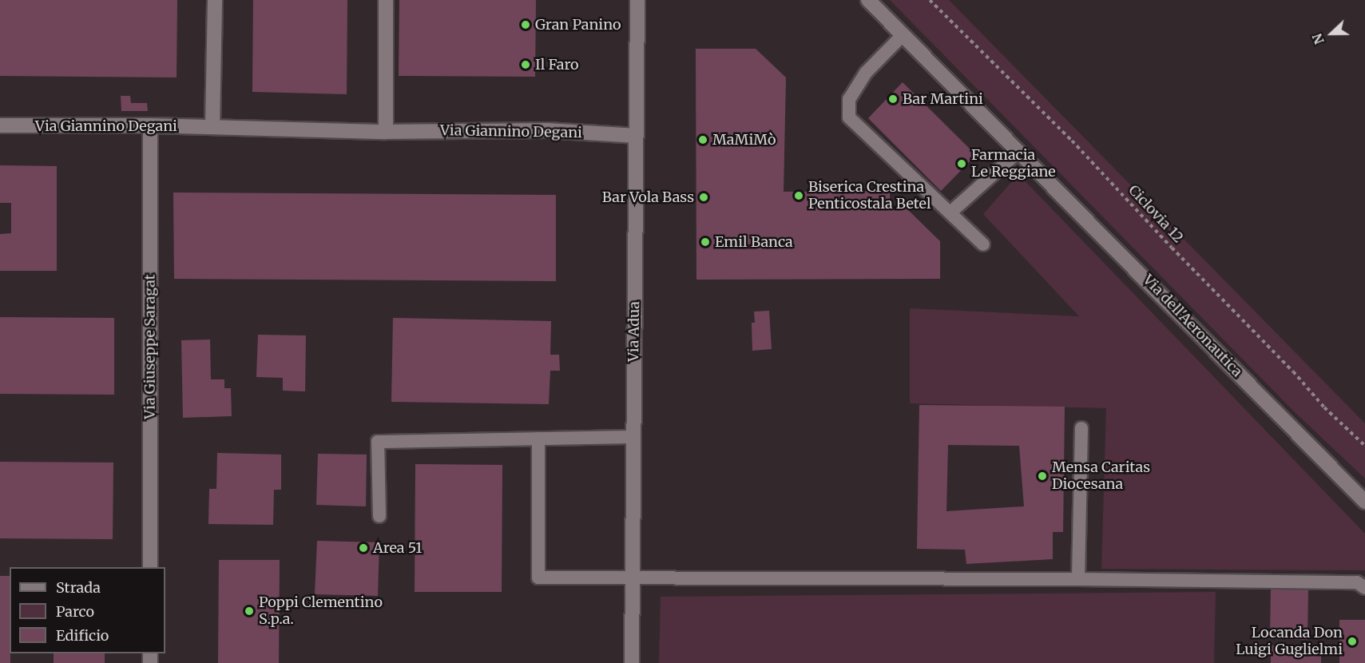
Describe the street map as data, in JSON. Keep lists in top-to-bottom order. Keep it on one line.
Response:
{"streets":{"street":["Via Giannino Degani","Via dell'Aeronautica","Via Adua","Via Giuseppe Saragat"],"path":["Ciclovia 12"]},"crossings":[["Via Giannino Degani","Via Adua"],["Via Giannino Degani","Via Giuseppe Saragat"]],"places":["Gran Panino","Il Faro","Bar Martini","MaMiMò","Farmacia Le Reggiane","Biserica Crestina Penticostala Betel","Bar Vola Bass","Emil Banca","Mensa Caritas Diocesana","Area 51","Poppi Clementino S.p.a.","Locanda Don Luigi Guglielmi"],"legend":["Strada","Parco","Edificio"],"north":"left"}
